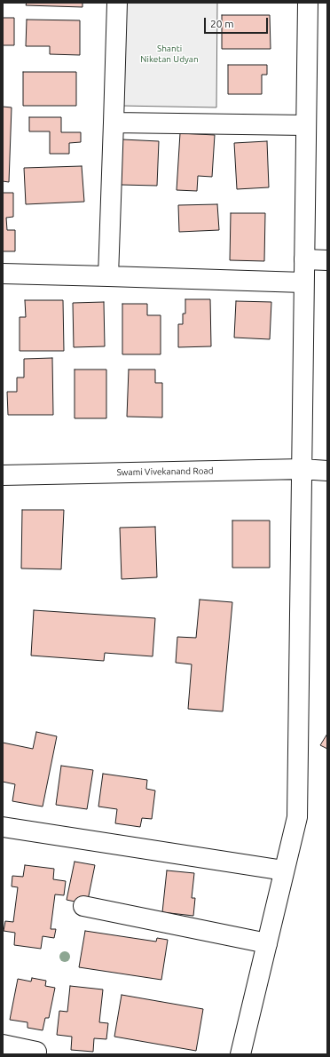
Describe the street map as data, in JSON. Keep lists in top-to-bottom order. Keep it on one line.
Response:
{"streets":{"street":["Swami Vivekanand Road"]},"parks":["Shanti Niketan Udyan"],"scale_bar":"20 m"}
